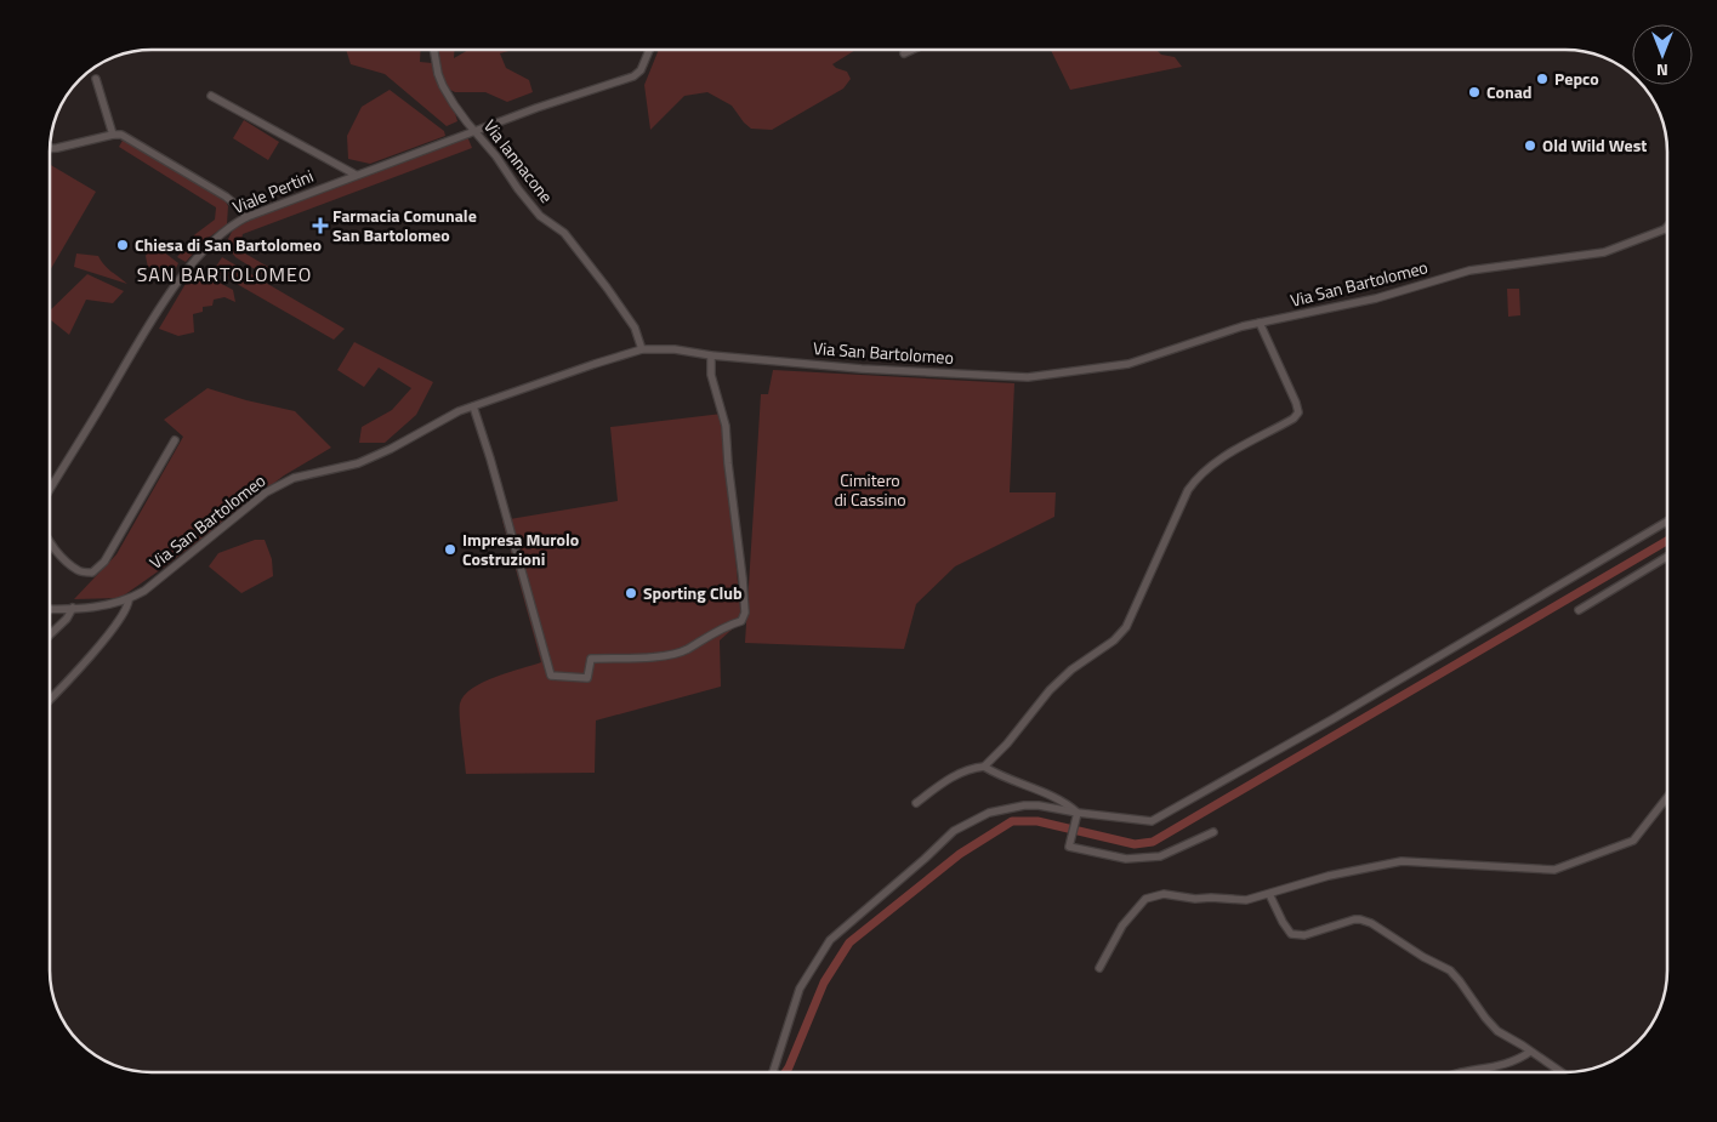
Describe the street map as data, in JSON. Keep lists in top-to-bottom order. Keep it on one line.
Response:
{"streets":{"street":["Via Iannacone","Viale Pertini","Via San Bartolomeo"]},"crossings":[["Via Iannacone","Viale Pertini"],["Via Iannacone","Via San Bartolomeo"]],"districts":["SAN BARTOLOMEO"],"parks":["Cimitero di Cassino"],"places":{"other":["Pepco","Conad","Old Wild West","Chiesa di San Bartolomeo","Impresa Murolo Costruzioni","Sporting Club"],"health":["Farmacia Comunale San Bartolomeo"]},"north":"bottom"}
